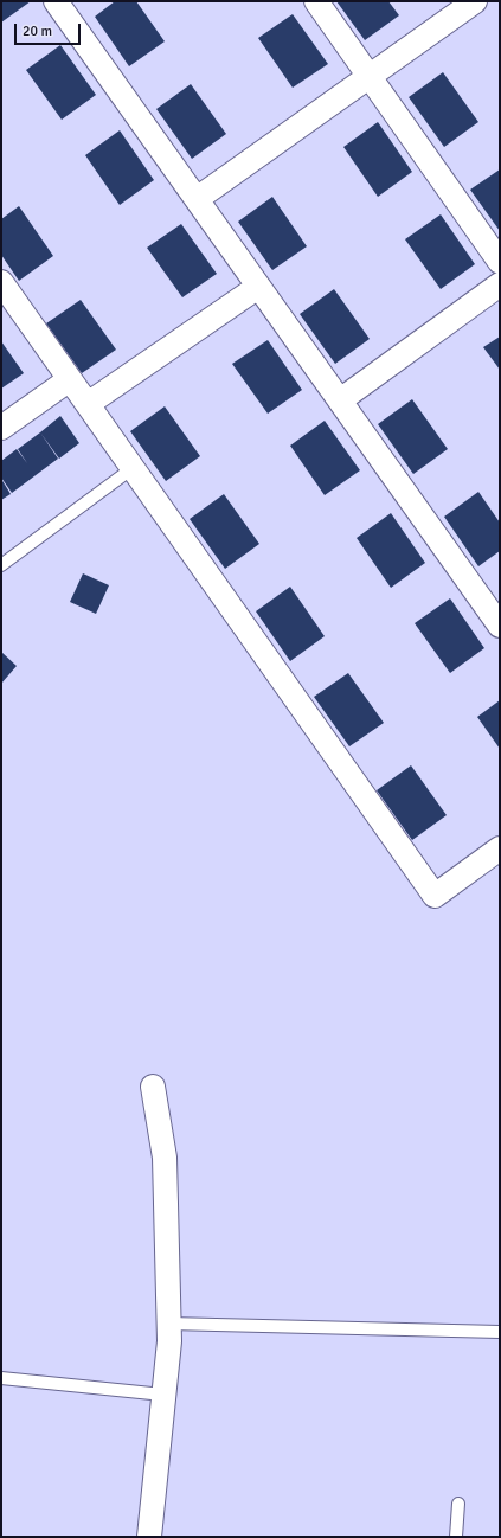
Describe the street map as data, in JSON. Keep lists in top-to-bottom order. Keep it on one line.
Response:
{"scale_bar":"20 m"}
